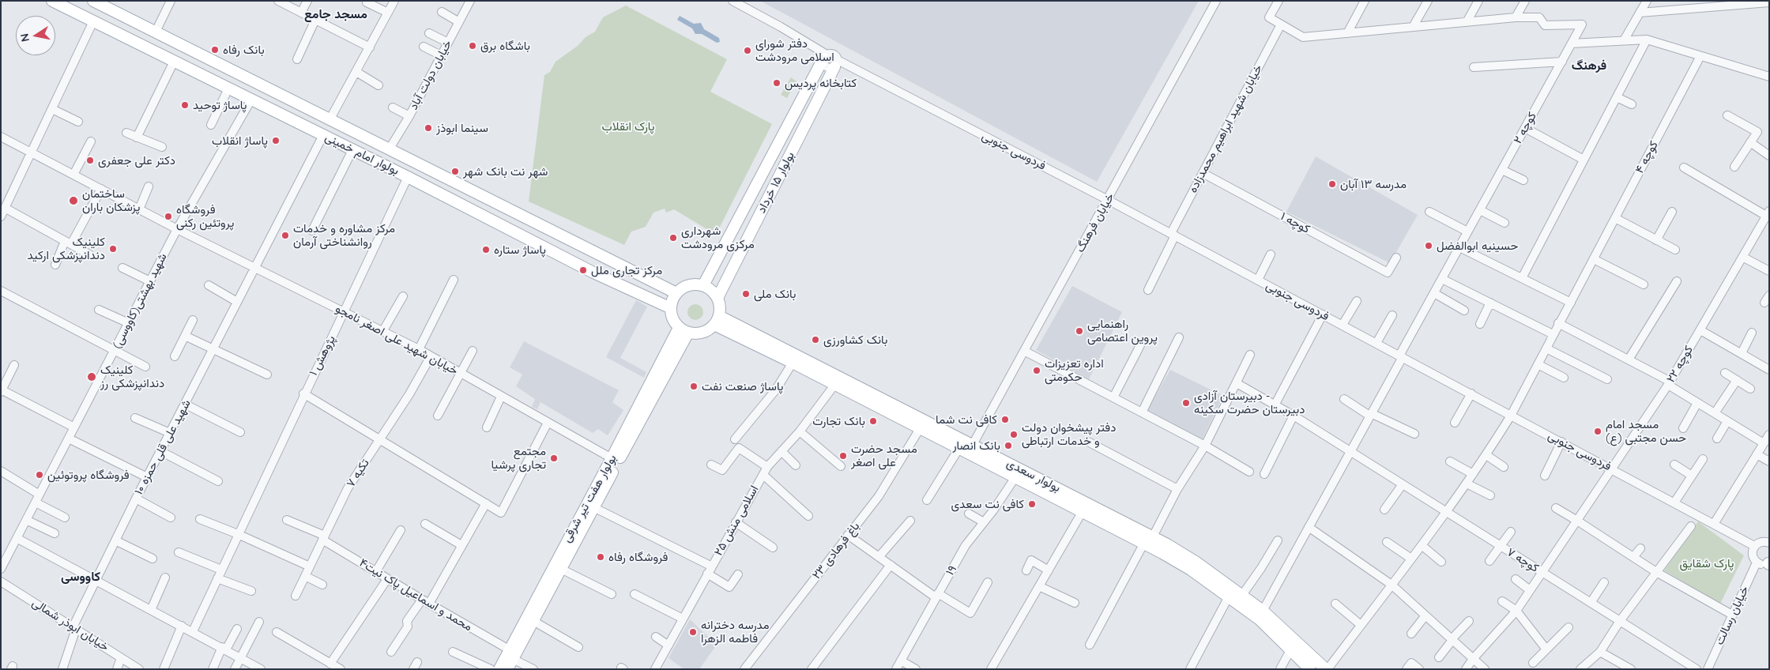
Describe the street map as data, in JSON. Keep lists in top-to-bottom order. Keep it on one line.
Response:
{"streets":{"main road":["بولوار امام خمینی","بولوار ۱۵ خرداد","بولوار سعدی","بولوار هفت تیر شرقی"],"street":["خیابان دولت آباد","کوچه ۲","خیابان شهید ابراهیم محمدزاده","فردوسی جنوبی","کوچه ۴","خیابان فرهنگ","کوچه ۱","شهید بهشتی(کاووسی)","خیابان شهید علی اصغر نامجو","پژوهش ۱","کوچه ۲۲","شهید علی قلی حمزه ۱۰","تکیه ۷","اسلامی منش ۲۵","باغ فرهادی ۲۳","کوچه ۷","۱۹","محمد و اسماعیل پاک نیت۴","خیابان رسالت","خیابان ابوذر شمالی"]},"crossings":[["خیابان دولت آباد","بولوار امام خمینی"],["کوچه ۲","فردوسی جنوبی"],["کوچه ۲","بولوار سعدی"],["کوچه ۲","کوچه ۷"],["خیابان شهید ابراهیم محمدزاده","فردوسی جنوبی"],["خیابان شهید ابراهیم محمدزاده","کوچه ۱"],["فردوسی جنوبی","کوچه ۴"],["فردوسی جنوبی","بولوار ۱۵ خرداد"],["فردوسی جنوبی","خیابان فرهنگ"],["فردوسی جنوبی","کوچه ۲۲"],["بولوار امام خمینی","بولوار ۱۵ خرداد"],["بولوار امام خمینی","شهید بهشتی(کاووسی)"],["بولوار امام خمینی","پژوهش ۱"],["بولوار امام خمینی","شهید علی قلی حمزه ۱۰"],["بولوار امام خمینی","بولوار سعدی"],["بولوار امام خمینی","بولوار هفت تیر شرقی"],["کوچه ۴","بولوار سعدی"],["کوچه ۴","کوچه ۷"],["بولوار ۱۵ خرداد","بولوار سعدی"],["بولوار ۱۵ خرداد","بولوار هفت تیر شرقی"],["خیابان فرهنگ","بولوار سعدی"],["شهید بهشتی(کاووسی)","خیابان شهید علی اصغر نامجو"],["خیابان شهید علی اصغر نامجو","پژوهش ۱"],["خیابان شهید علی اصغر نامجو","شهید علی قلی حمزه ۱۰"],["خیابان شهید علی اصغر نامجو","تکیه ۷"],["خیابان شهید علی اصغر نامجو","بولوار هفت تیر شرقی"],["کوچه ۲۲","کوچه ۷"],["شهید علی قلی حمزه ۱۰","خیابان ابوذر شمالی"],["تکیه ۷","محمد و اسماعیل پاک نیت۴"],["بولوار سعدی","بولوار هفت تیر شرقی"],["بولوار سعدی","اسلامی منش ۲۵"],["بولوار سعدی","باغ فرهادی ۲۳"],["بولوار سعدی","۱۹"],["بولوار هفت تیر شرقی","محمد و اسماعیل پاک نیت۴"]],"districts":["مسجد جامع","فرهنگ","کاووسی"],"parks":["پارک انقلاب","پارک شقایق"],"places":["باشگاه برق","بانک رفاه","دفتر شورای اسلامی مرودشت","کتابخانه پردیس","پاساژ توحید","سینما ابوذز","پاساژ انقلاب","دکتر علی جعفری","شهر نت بانک شهر","مدرسه ۱۳ آبان","ساختمان پزشکان باران","فروشگاه پروتئین رکنی","مرکز مشاوره و خدمات روانشناختی آرمان","شهرداری مرکزی مرودشت","حسینیه ابوالفضل","کلینیک دندانپزشکی ارکید","پاساژ ستاره","مرکز تجاری ملل","بانک ملی","راهنمایی پروین اعتصامی","بانک کشاورزی","اداره تعزیزات حکومتی","کلینیک دندانپزشکی رز","پاساژ صنعت نفت","دبیرستان آزادی - دبیرستان حضرت سکینه","کافی نت شما","بانک تجارت","مسجد امام حسن مجتبی (ع)","دفتر پیشخوان دولت و خدمات ارتباطی","بانک انصار","مسجد حضرت علی اصغر","مجتمع تجاری پرشیا","فروشگاه پروتوئین","کافی نت سعدی","فروشگاه رفاه","مدرسه دخترانه فاطمه الزهرا"],"north":"left"}
